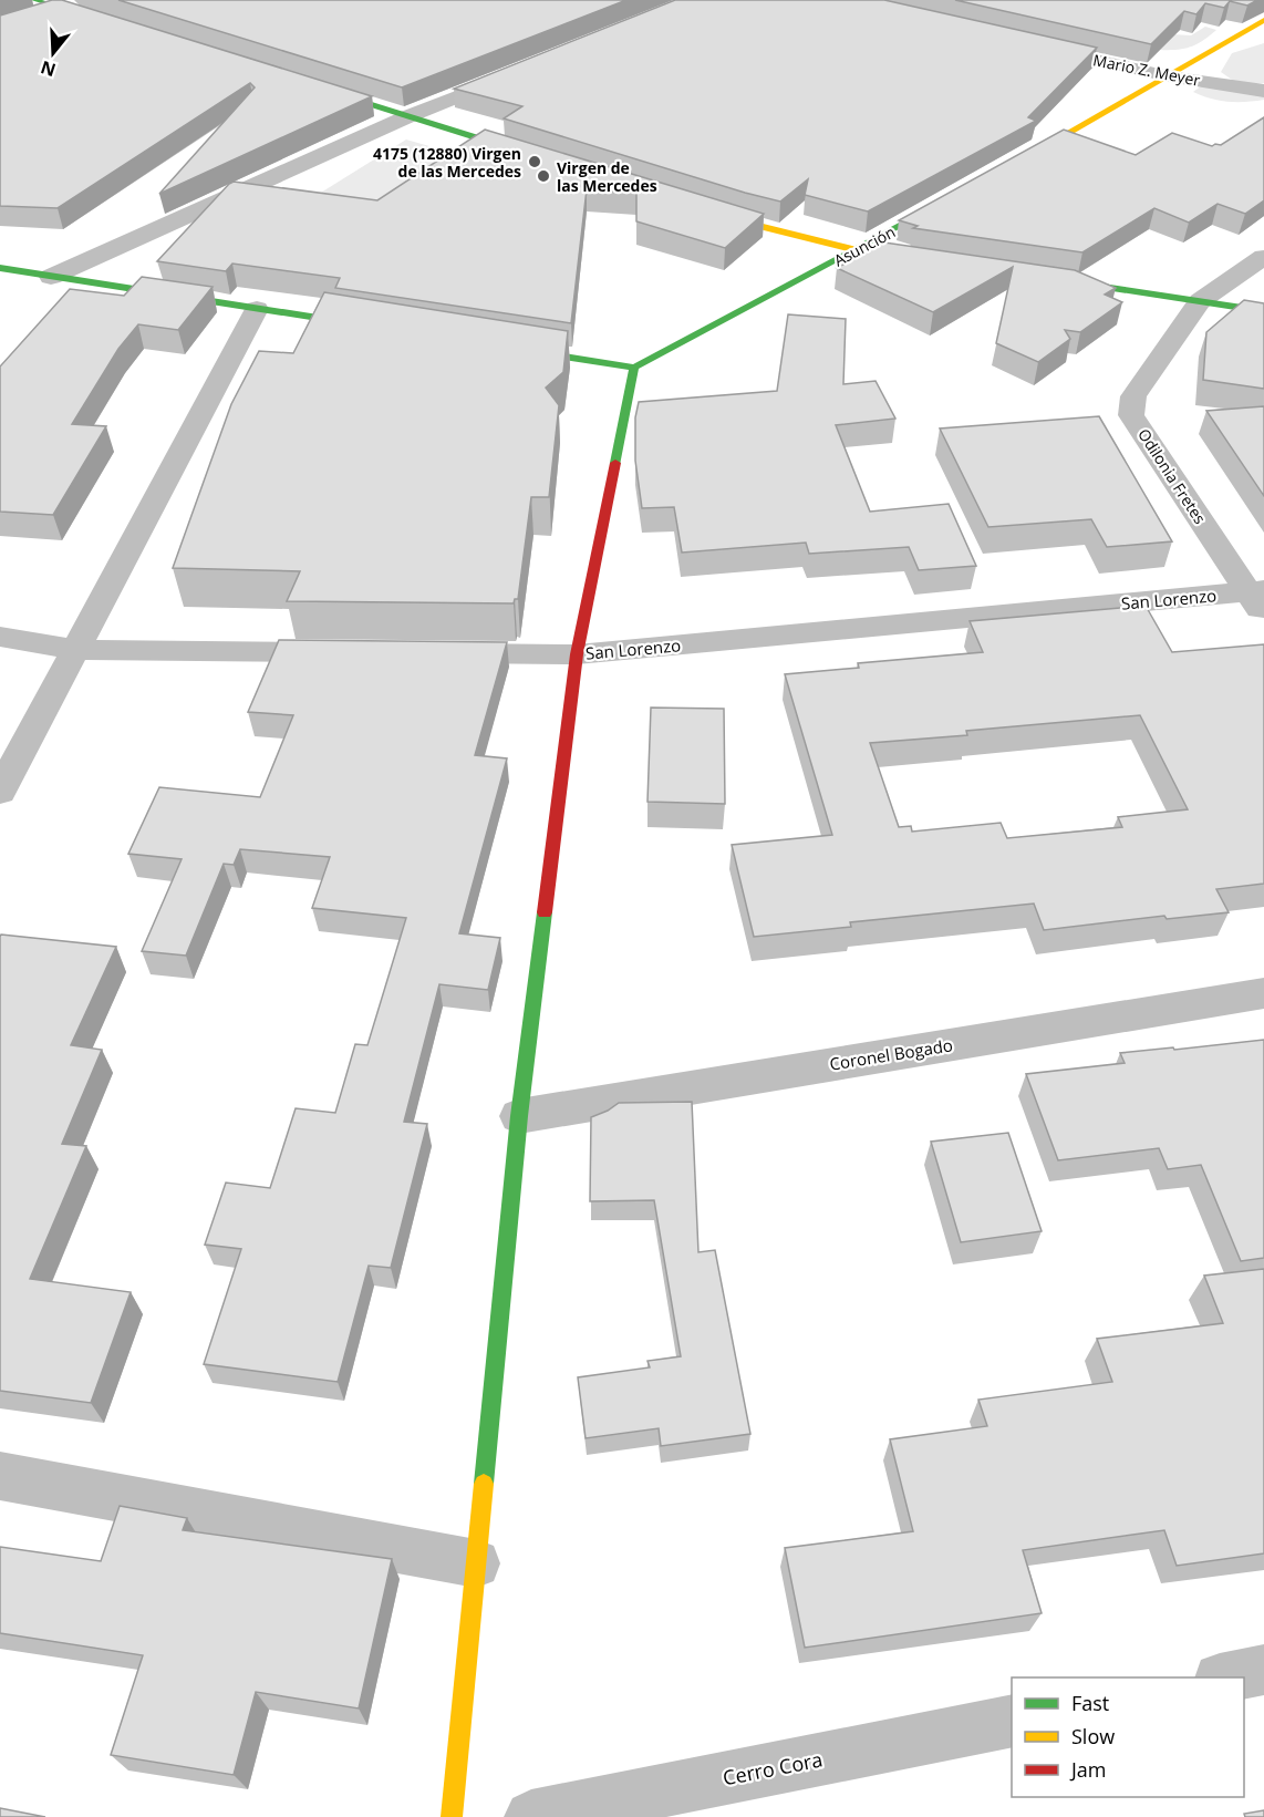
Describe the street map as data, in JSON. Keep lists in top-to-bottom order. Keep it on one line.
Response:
{"streets":{"street":["Mario Z. Meyer","Asunción","Odilonia Fretes","San Lorenzo","Coronel Bogado","Cerro Cora"]},"crossings":[["Odilonia Fretes","San Lorenzo"]],"places":["4175 (12880) Virgen de las Mercedes","Virgen de las Mercedes"],"legend":["Fast","Slow","Jam"],"north":"bottom"}
